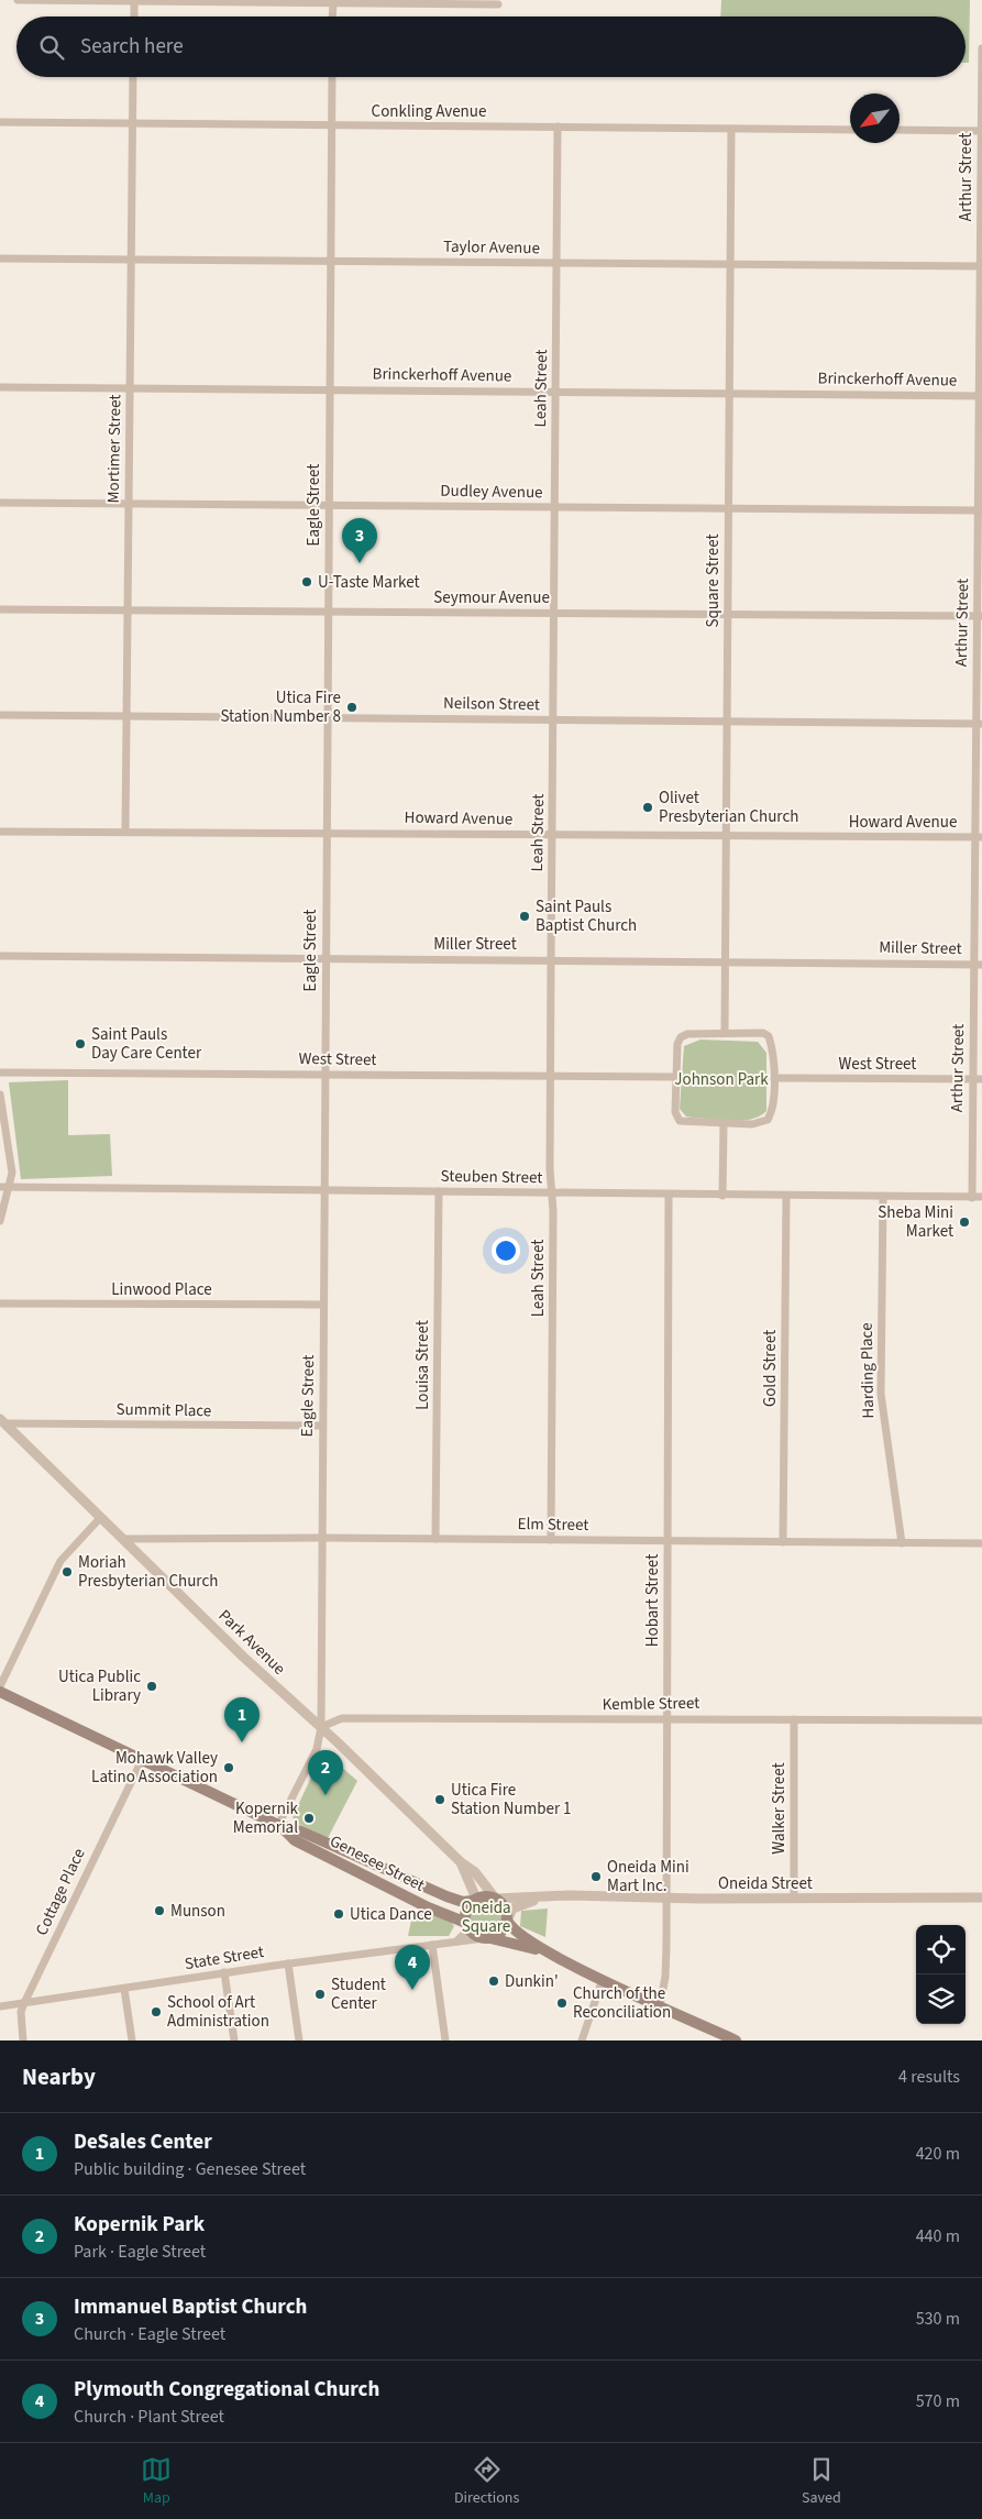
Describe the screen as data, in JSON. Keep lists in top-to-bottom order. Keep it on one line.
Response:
{"streets":{"main road":["Genesee Street"],"street":["Conkling Avenue","Arthur Street","Taylor Avenue","Brinckerhoff Avenue","Leah Street","Mortimer Street","Dudley Avenue","Eagle Street","Square Street","Seymour Avenue","Neilson Street","Howard Avenue","Miller Street","West Street","Steuben Street","Linwood Place","Louisa Street","Gold Street","Harding Place","Summit Place","Elm Street","Hobart Street","Park Avenue","Kemble Street","Walker Street","Oneida Street","Cottage Place","State Street"]},"crossings":[["Conkling Avenue","Leah Street"],["Conkling Avenue","Mortimer Street"],["Conkling Avenue","Eagle Street"],["Conkling Avenue","Square Street"],["Arthur Street","Taylor Avenue"],["Arthur Street","Brinckerhoff Avenue"],["Arthur Street","Dudley Avenue"],["Arthur Street","Seymour Avenue"],["Arthur Street","Neilson Street"],["Arthur Street","Howard Avenue"],["Arthur Street","Miller Street"],["Arthur Street","West Street"],["Arthur Street","Steuben Street"],["Taylor Avenue","Leah Street"],["Taylor Avenue","Mortimer Street"],["Taylor Avenue","Eagle Street"],["Taylor Avenue","Square Street"],["Brinckerhoff Avenue","Leah Street"],["Brinckerhoff Avenue","Mortimer Street"],["Brinckerhoff Avenue","Eagle Street"],["Brinckerhoff Avenue","Square Street"],["Leah Street","Dudley Avenue"],["Leah Street","Seymour Avenue"],["Leah Street","Neilson Street"],["Leah Street","Howard Avenue"],["Leah Street","Miller Street"],["Leah Street","West Street"],["Leah Street","Steuben Street"],["Leah Street","Elm Street"],["Mortimer Street","Dudley Avenue"],["Mortimer Street","Seymour Avenue"],["Mortimer Street","Neilson Street"],["Mortimer Street","Howard Avenue"],["Dudley Avenue","Eagle Street"],["Dudley Avenue","Square Street"],["Eagle Street","Seymour Avenue"],["Eagle Street","Neilson Street"],["Eagle Street","Howard Avenue"],["Eagle Street","Miller Street"],["Eagle Street","West Street"],["Eagle Street","Steuben Street"],["Eagle Street","Linwood Place"],["Eagle Street","Summit Place"],["Eagle Street","Elm Street"],["Eagle Street","Park Avenue"],["Eagle Street","Kemble Street"],["Eagle Street","Genesee Street"],["Square Street","Seymour Avenue"],["Square Street","Neilson Street"],["Square Street","Howard Avenue"],["Square Street","Miller Street"],["Square Street","West Street"],["Steuben Street","Louisa Street"],["Steuben Street","Gold Street"],["Steuben Street","Harding Place"],["Steuben Street","Hobart Street"],["Louisa Street","Elm Street"],["Gold Street","Elm Street"],["Harding Place","Elm Street"],["Summit Place","Park Avenue"],["Elm Street","Hobart Street"],["Elm Street","Park Avenue"],["Hobart Street","Kemble Street"],["Hobart Street","Oneida Street"],["Park Avenue","Kemble Street"],["Park Avenue","Genesee Street"],["Park Avenue","Oneida Street"],["Park Avenue","State Street"],["Kemble Street","Walker Street"],["Walker Street","Oneida Street"],["Genesee Street","Oneida Street"],["Genesee Street","Cottage Place"],["Genesee Street","State Street"],["Oneida Street","State Street"],["Cottage Place","State Street"]],"parks":["Johnson Park","Oneida Square"],"places":["U-Taste Market","Utica Fire Station Number 8","Olivet Presbyterian Church","Saint Pauls Baptist Church","Saint Pauls Day Care Center","Sheba Mini Market","Moriah Presbyterian Church","Utica Public Library","Mohawk Valley Latino Association","Utica Fire Station Number 1","Kopernik Memorial","Oneida Mini Mart Inc.","Munson","Utica Dance","Dunkin'","Student Center","Church of the Reconciliation","School of Art Administration"],"north":"bottom left","page":{"search":"Search here","pins":["3","1","2","4"],"heading":["Nearby","4 results"],"list":[{"mark":"1","name":"DeSales Center","note":"Public building · Genesee Street","value":"420 m"},{"mark":"2","name":"Kopernik Park","note":"Park · Eagle Street","value":"440 m"},{"mark":"3","name":"Immanuel Baptist Church","note":"Church · Eagle Street","value":"530 m"},{"mark":"4","name":"Plymouth Congregational Church","note":"Church · Plant Street","value":"570 m"}],"nav":["Map","Directions","Saved"]}}
